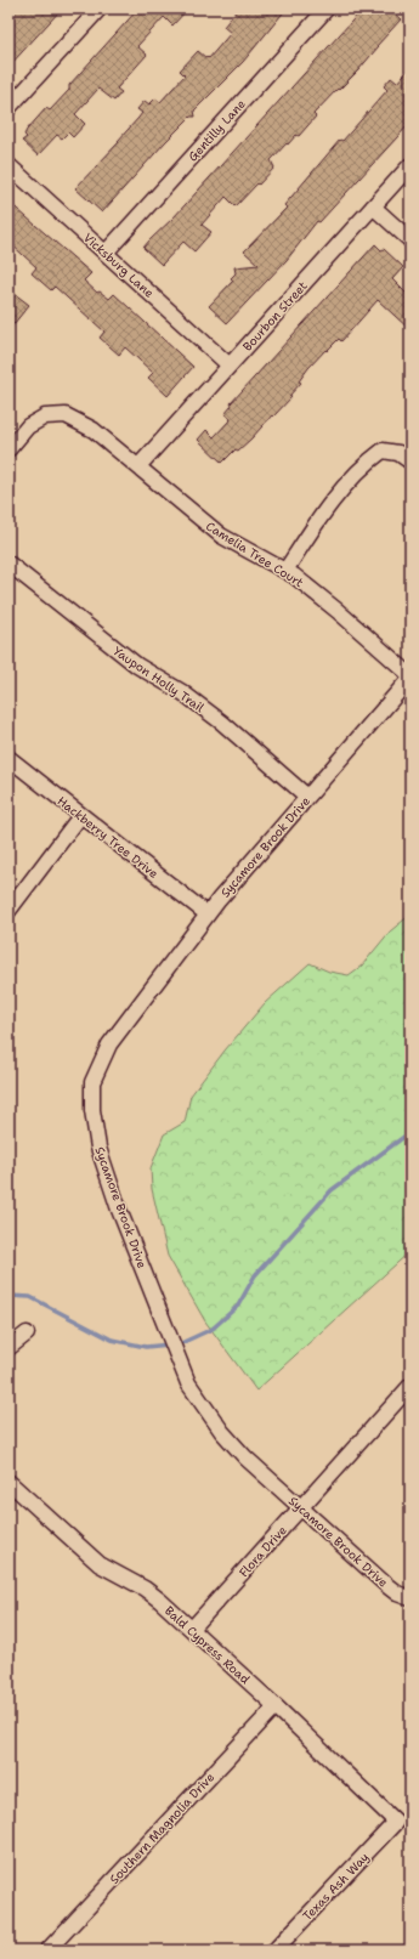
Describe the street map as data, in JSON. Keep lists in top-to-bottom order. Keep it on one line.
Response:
{"streets":{"street":["Gentilly Lane","Vicksburg Lane","Bourbon Street","Camelia Tree Court","Yaupon Holly Trail","Hackberry Tree Drive","Sycamore Brook Drive","Flora Drive","Bald Cypress Road","Southern Magnolia Drive","Texas Ash Way"]},"crossings":[["Gentilly Lane","Vicksburg Lane"],["Vicksburg Lane","Bourbon Street"],["Bourbon Street","Camelia Tree Court"],["Camelia Tree Court","Sycamore Brook Drive"],["Yaupon Holly Trail","Sycamore Brook Drive"],["Hackberry Tree Drive","Sycamore Brook Drive"],["Sycamore Brook Drive","Flora Drive"],["Flora Drive","Bald Cypress Road"],["Bald Cypress Road","Southern Magnolia Drive"],["Bald Cypress Road","Texas Ash Way"]]}
